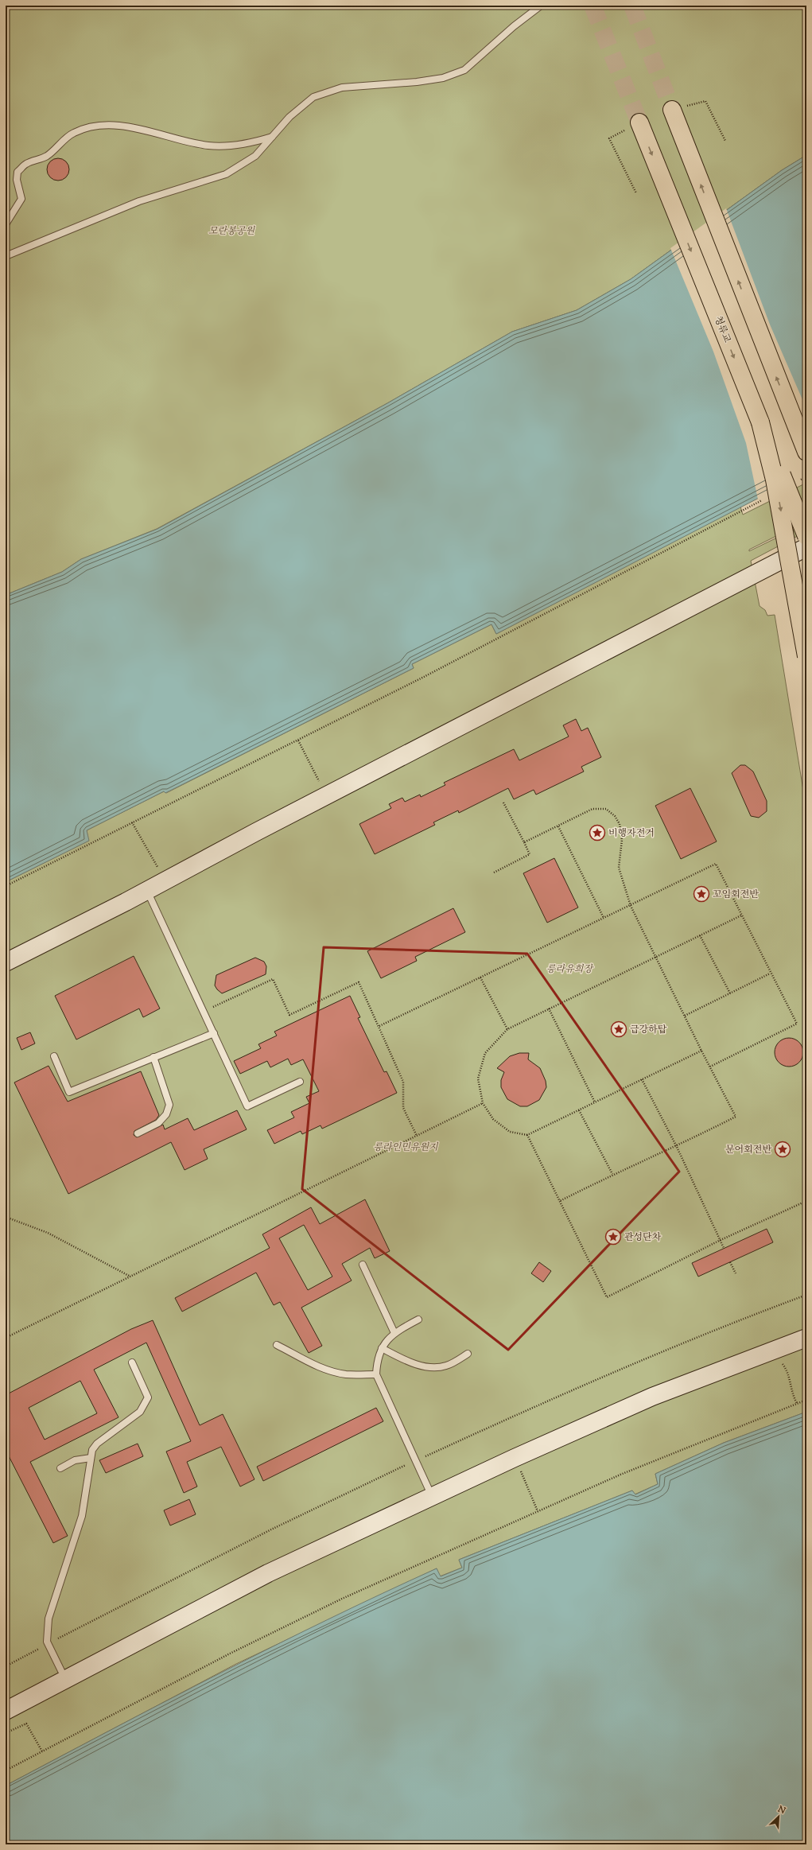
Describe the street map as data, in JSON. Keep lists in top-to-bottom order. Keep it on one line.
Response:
{"streets":{"main road":["청류교"]},"parks":["모란봉공원","릉라유희장","릉라인민유원지"],"places":{"place":["비행자전거","꼬임회전반","급강하탑","문어회전반","관성단차"]},"north":"top right"}
